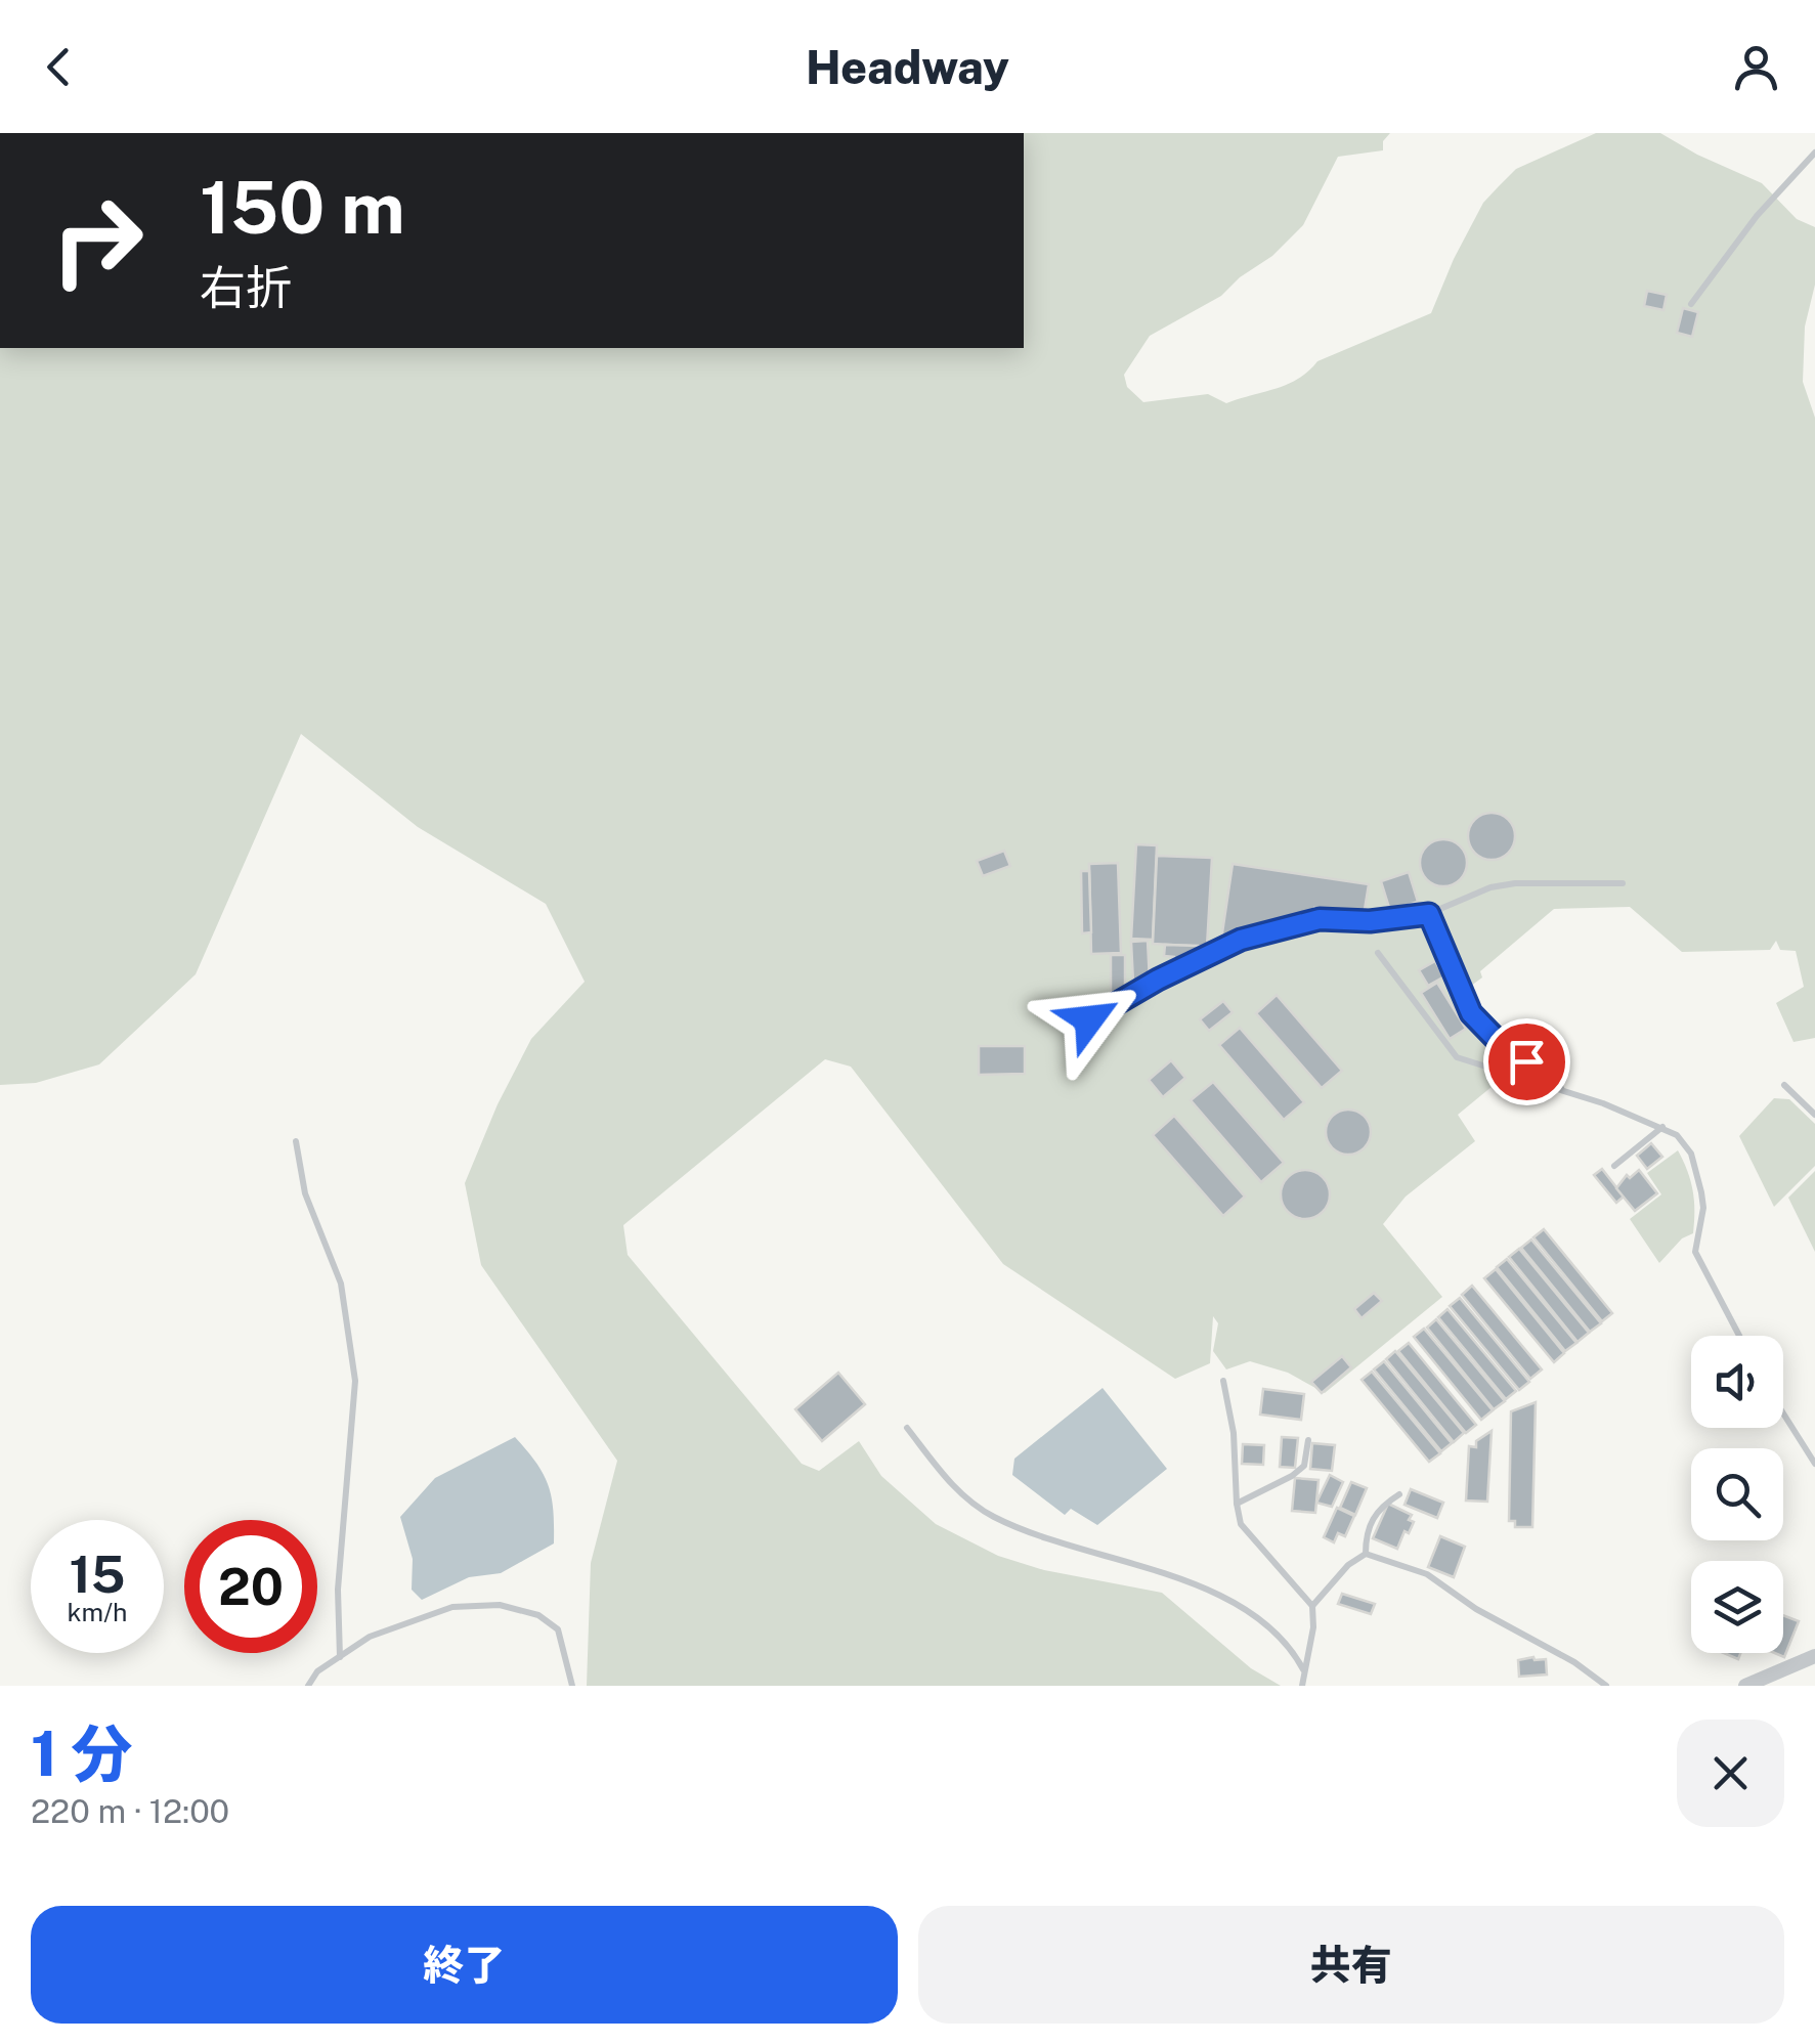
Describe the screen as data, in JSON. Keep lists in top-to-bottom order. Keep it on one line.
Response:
{"page":{"header":"Headway","turn":["150 m","右折"],"speed":"15 km/h","limit":"20","heading":["1 分","220 m · 12:00"],"buttons":["終了","共有"]}}
